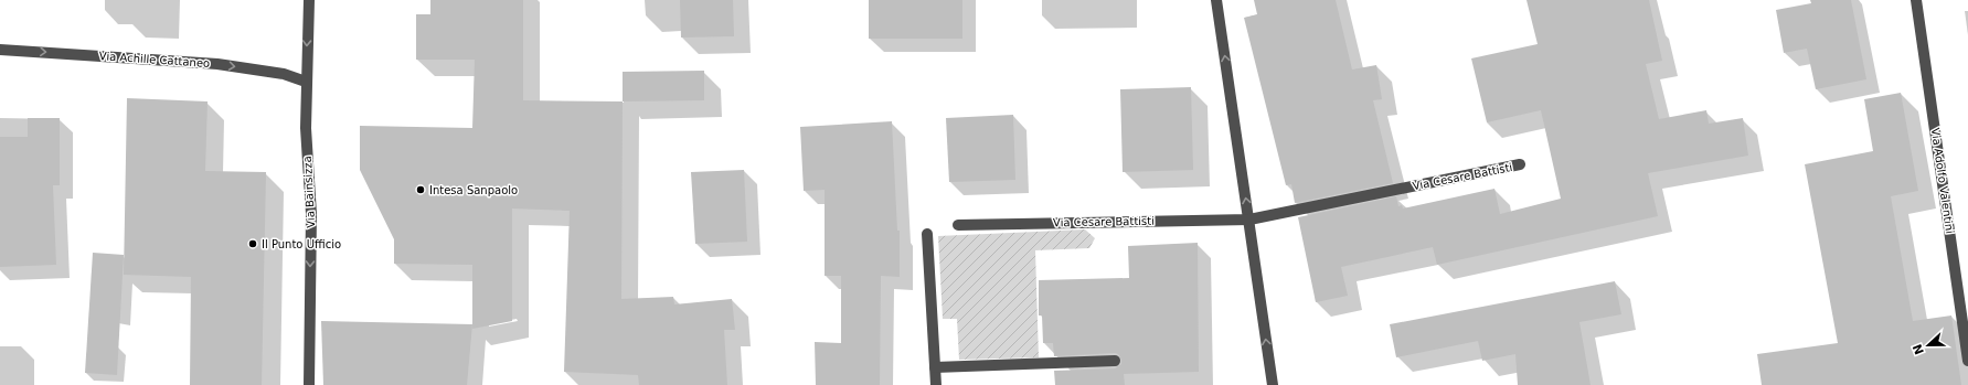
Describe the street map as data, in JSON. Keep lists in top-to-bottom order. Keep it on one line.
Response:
{"streets":{"street":["Via Achille Cattaneo","Via Cesare Battisti","Via Adolfo Valentini","Via Bainsizza"]},"crossings":[["Via Achille Cattaneo","Via Bainsizza"]],"one_way":["Via Achille Cattaneo","Via Bainsizza"],"places":["Intesa Sanpaolo","Il Punto Ufficio"],"north":"left"}
